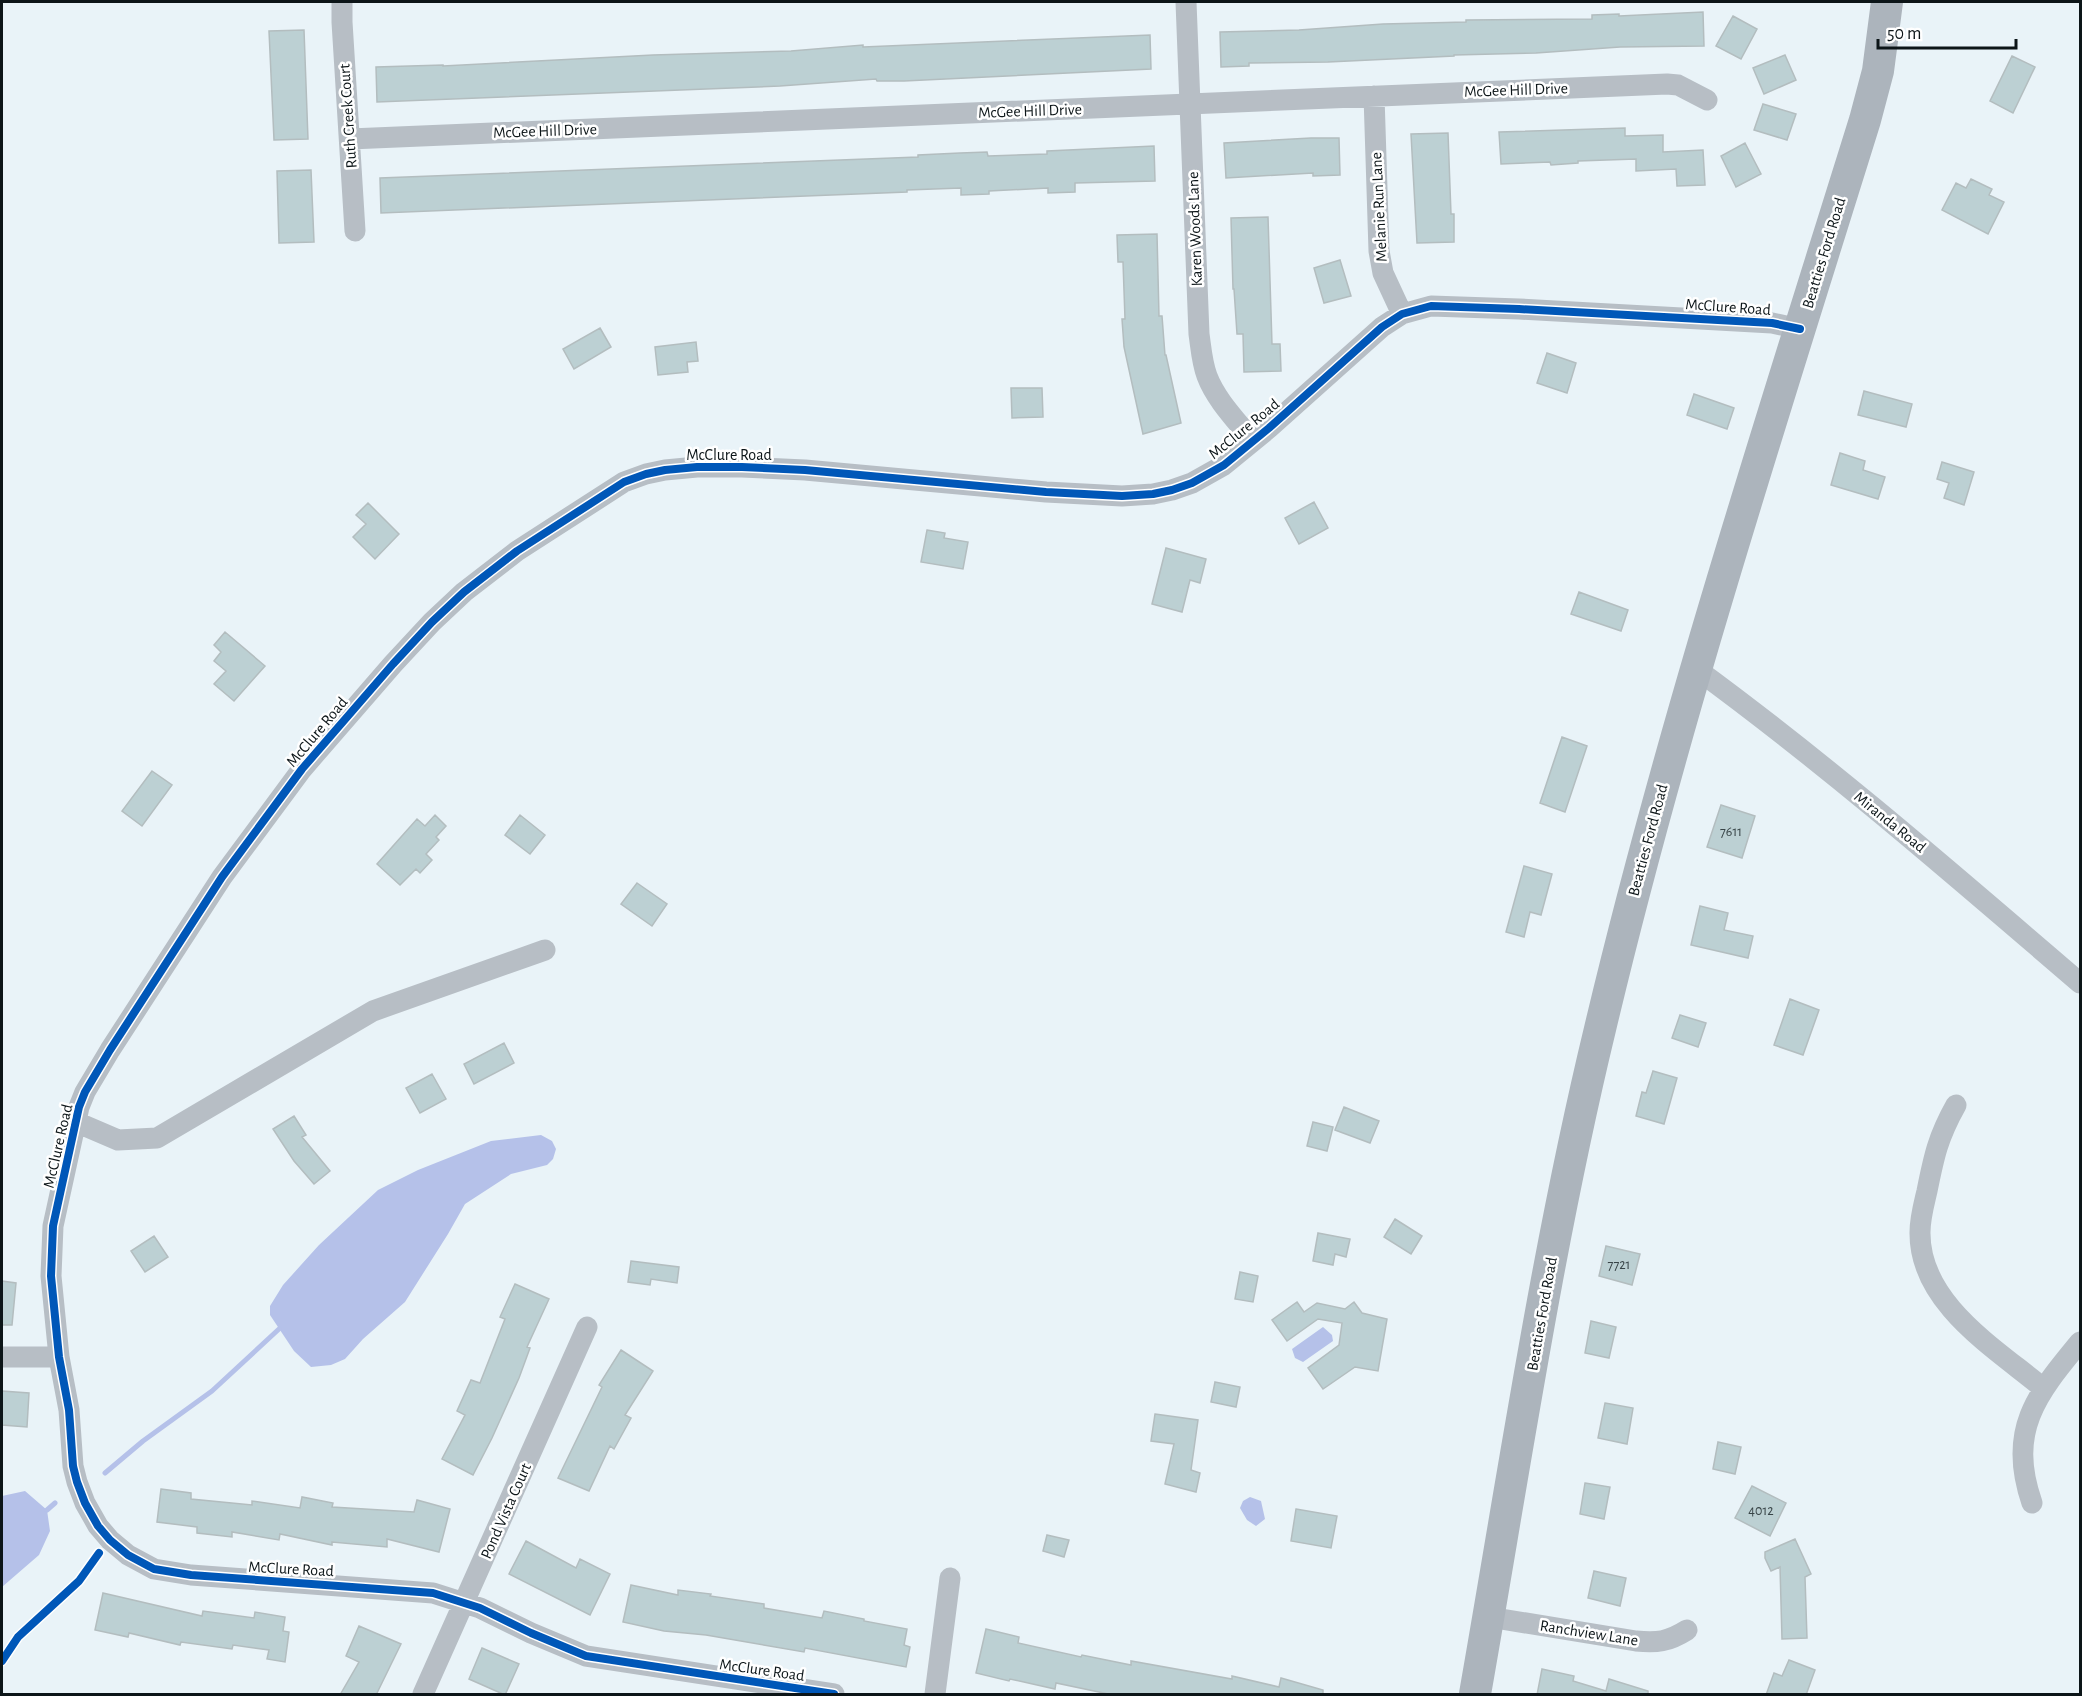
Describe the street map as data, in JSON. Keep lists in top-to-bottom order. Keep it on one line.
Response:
{"streets":{"main road":["Beatties Ford Road"],"street":["McGee Hill Drive","Ruth Creek Court","Melanie Run Lane","Karen Woods Lane","McClure Road","Miranda Road","Pond Vista Court","Ranchview Lane"]},"crossings":[["McGee Hill Drive","Ruth Creek Court"],["McGee Hill Drive","Melanie Run Lane"],["McGee Hill Drive","Karen Woods Lane"],["Melanie Run Lane","McClure Road"],["Karen Woods Lane","McClure Road"],["Beatties Ford Road","McClure Road"],["Beatties Ford Road","Miranda Road"],["Beatties Ford Road","Ranchview Lane"],["McClure Road","Pond Vista Court"]],"house_numbers":["7611","7721","4012"],"scale_bar":"50 m"}
